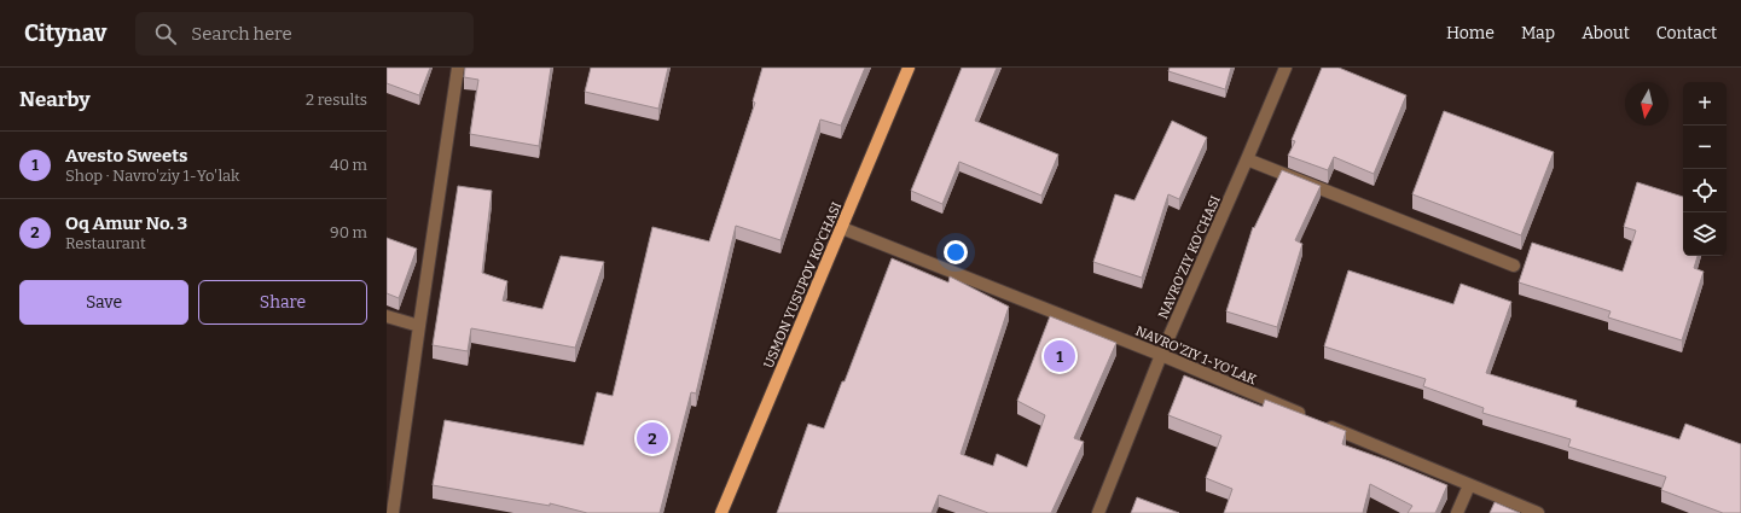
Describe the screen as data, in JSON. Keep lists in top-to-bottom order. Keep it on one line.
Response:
{"streets":{"main road":["USMON YUSUPOV KO'CHASI"],"street":["NAVRO'ZIY KO'CHASI","NAVRO'ZIY 1-YO'LAK"]},"crossings":[["NAVRO'ZIY KO'CHASI","NAVRO'ZIY 1-YO'LAK"],["USMON YUSUPOV KO'CHASI","NAVRO'ZIY 1-YO'LAK"]],"north":"bottom","page":{"header":"Citynav","search":"Search here","nav":["Home","Map","About","Contact"],"heading":["Nearby","2 results"],"map_buttons":["+","−"],"list":[{"mark":"1","name":"Avesto Sweets","note":"Shop · Navro'ziy 1-Yo'lak","value":"40 m"},{"mark":"2","name":"Oq Amur No. 3","note":"Restaurant","value":"90 m"}],"buttons":["Save","Share"],"pins":["1","2"]}}
